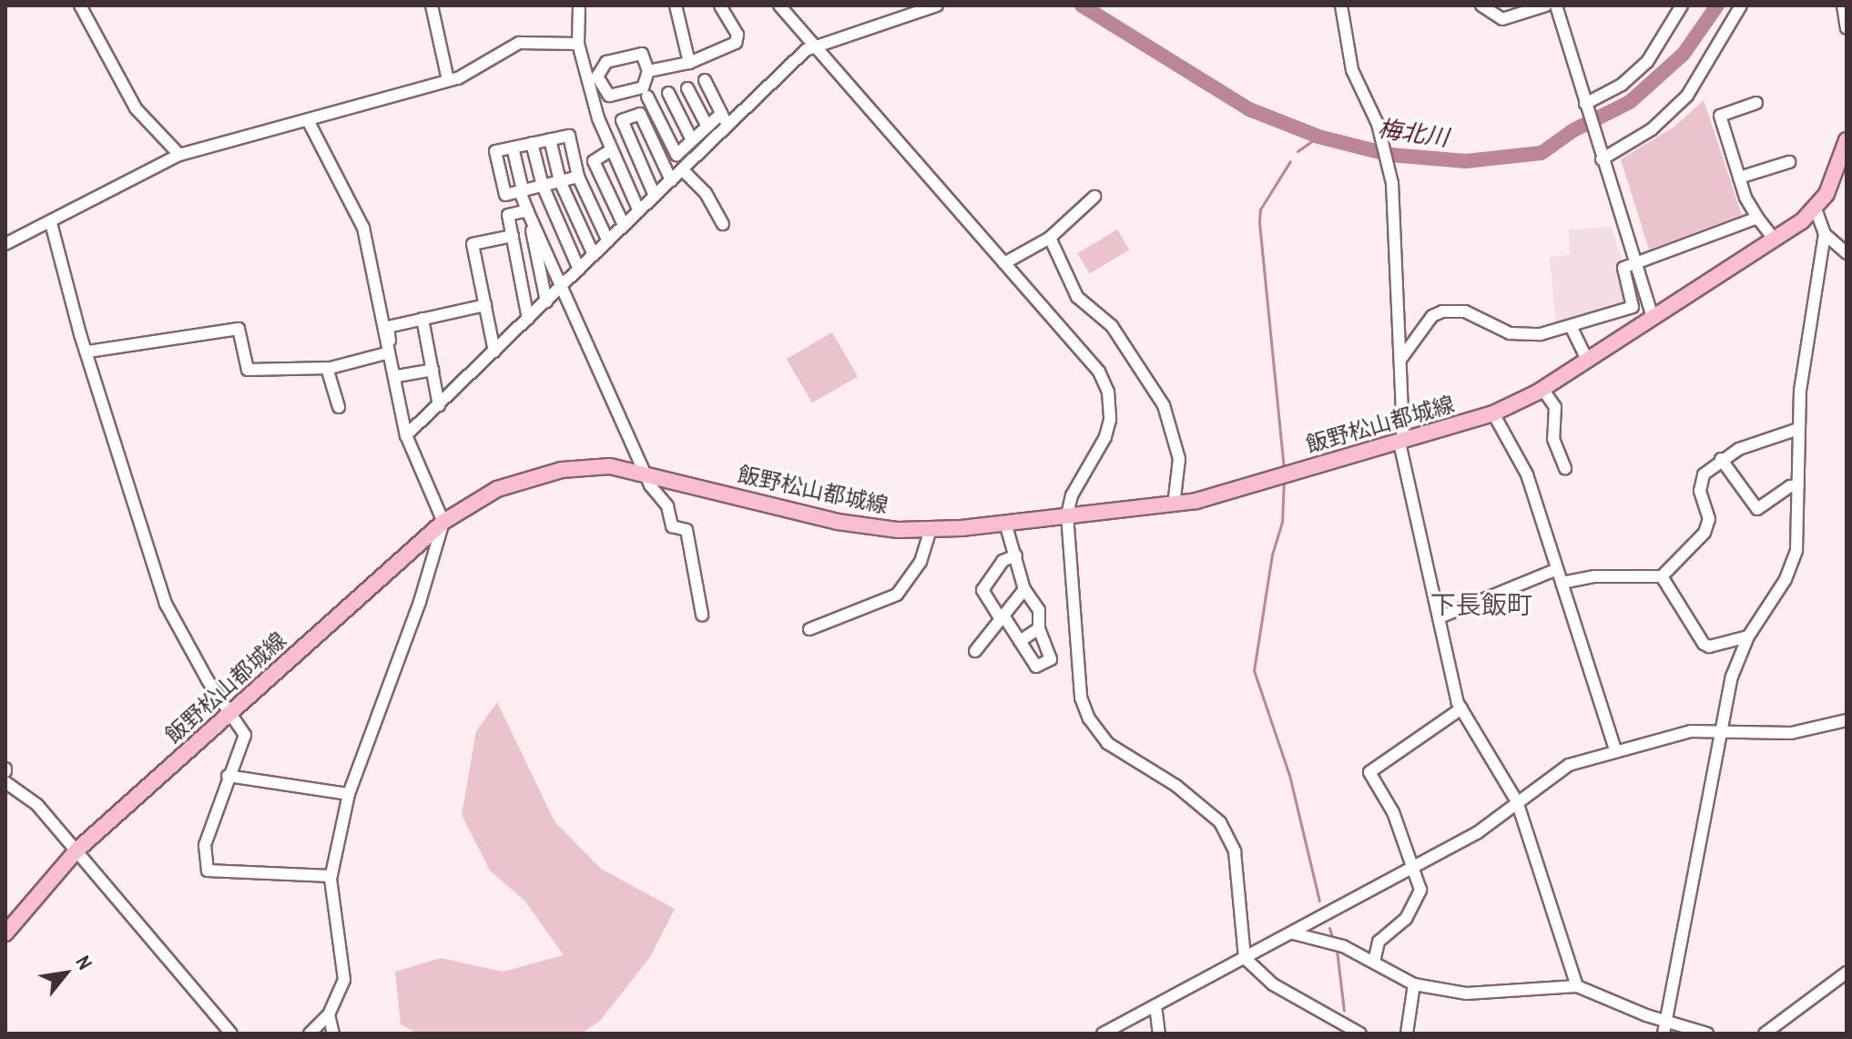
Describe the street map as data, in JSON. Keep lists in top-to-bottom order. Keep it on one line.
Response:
{"streets":{"main road":["飯野松山都城線"]},"districts":["下長飯町"],"water":["梅北川"],"north":"top right"}
